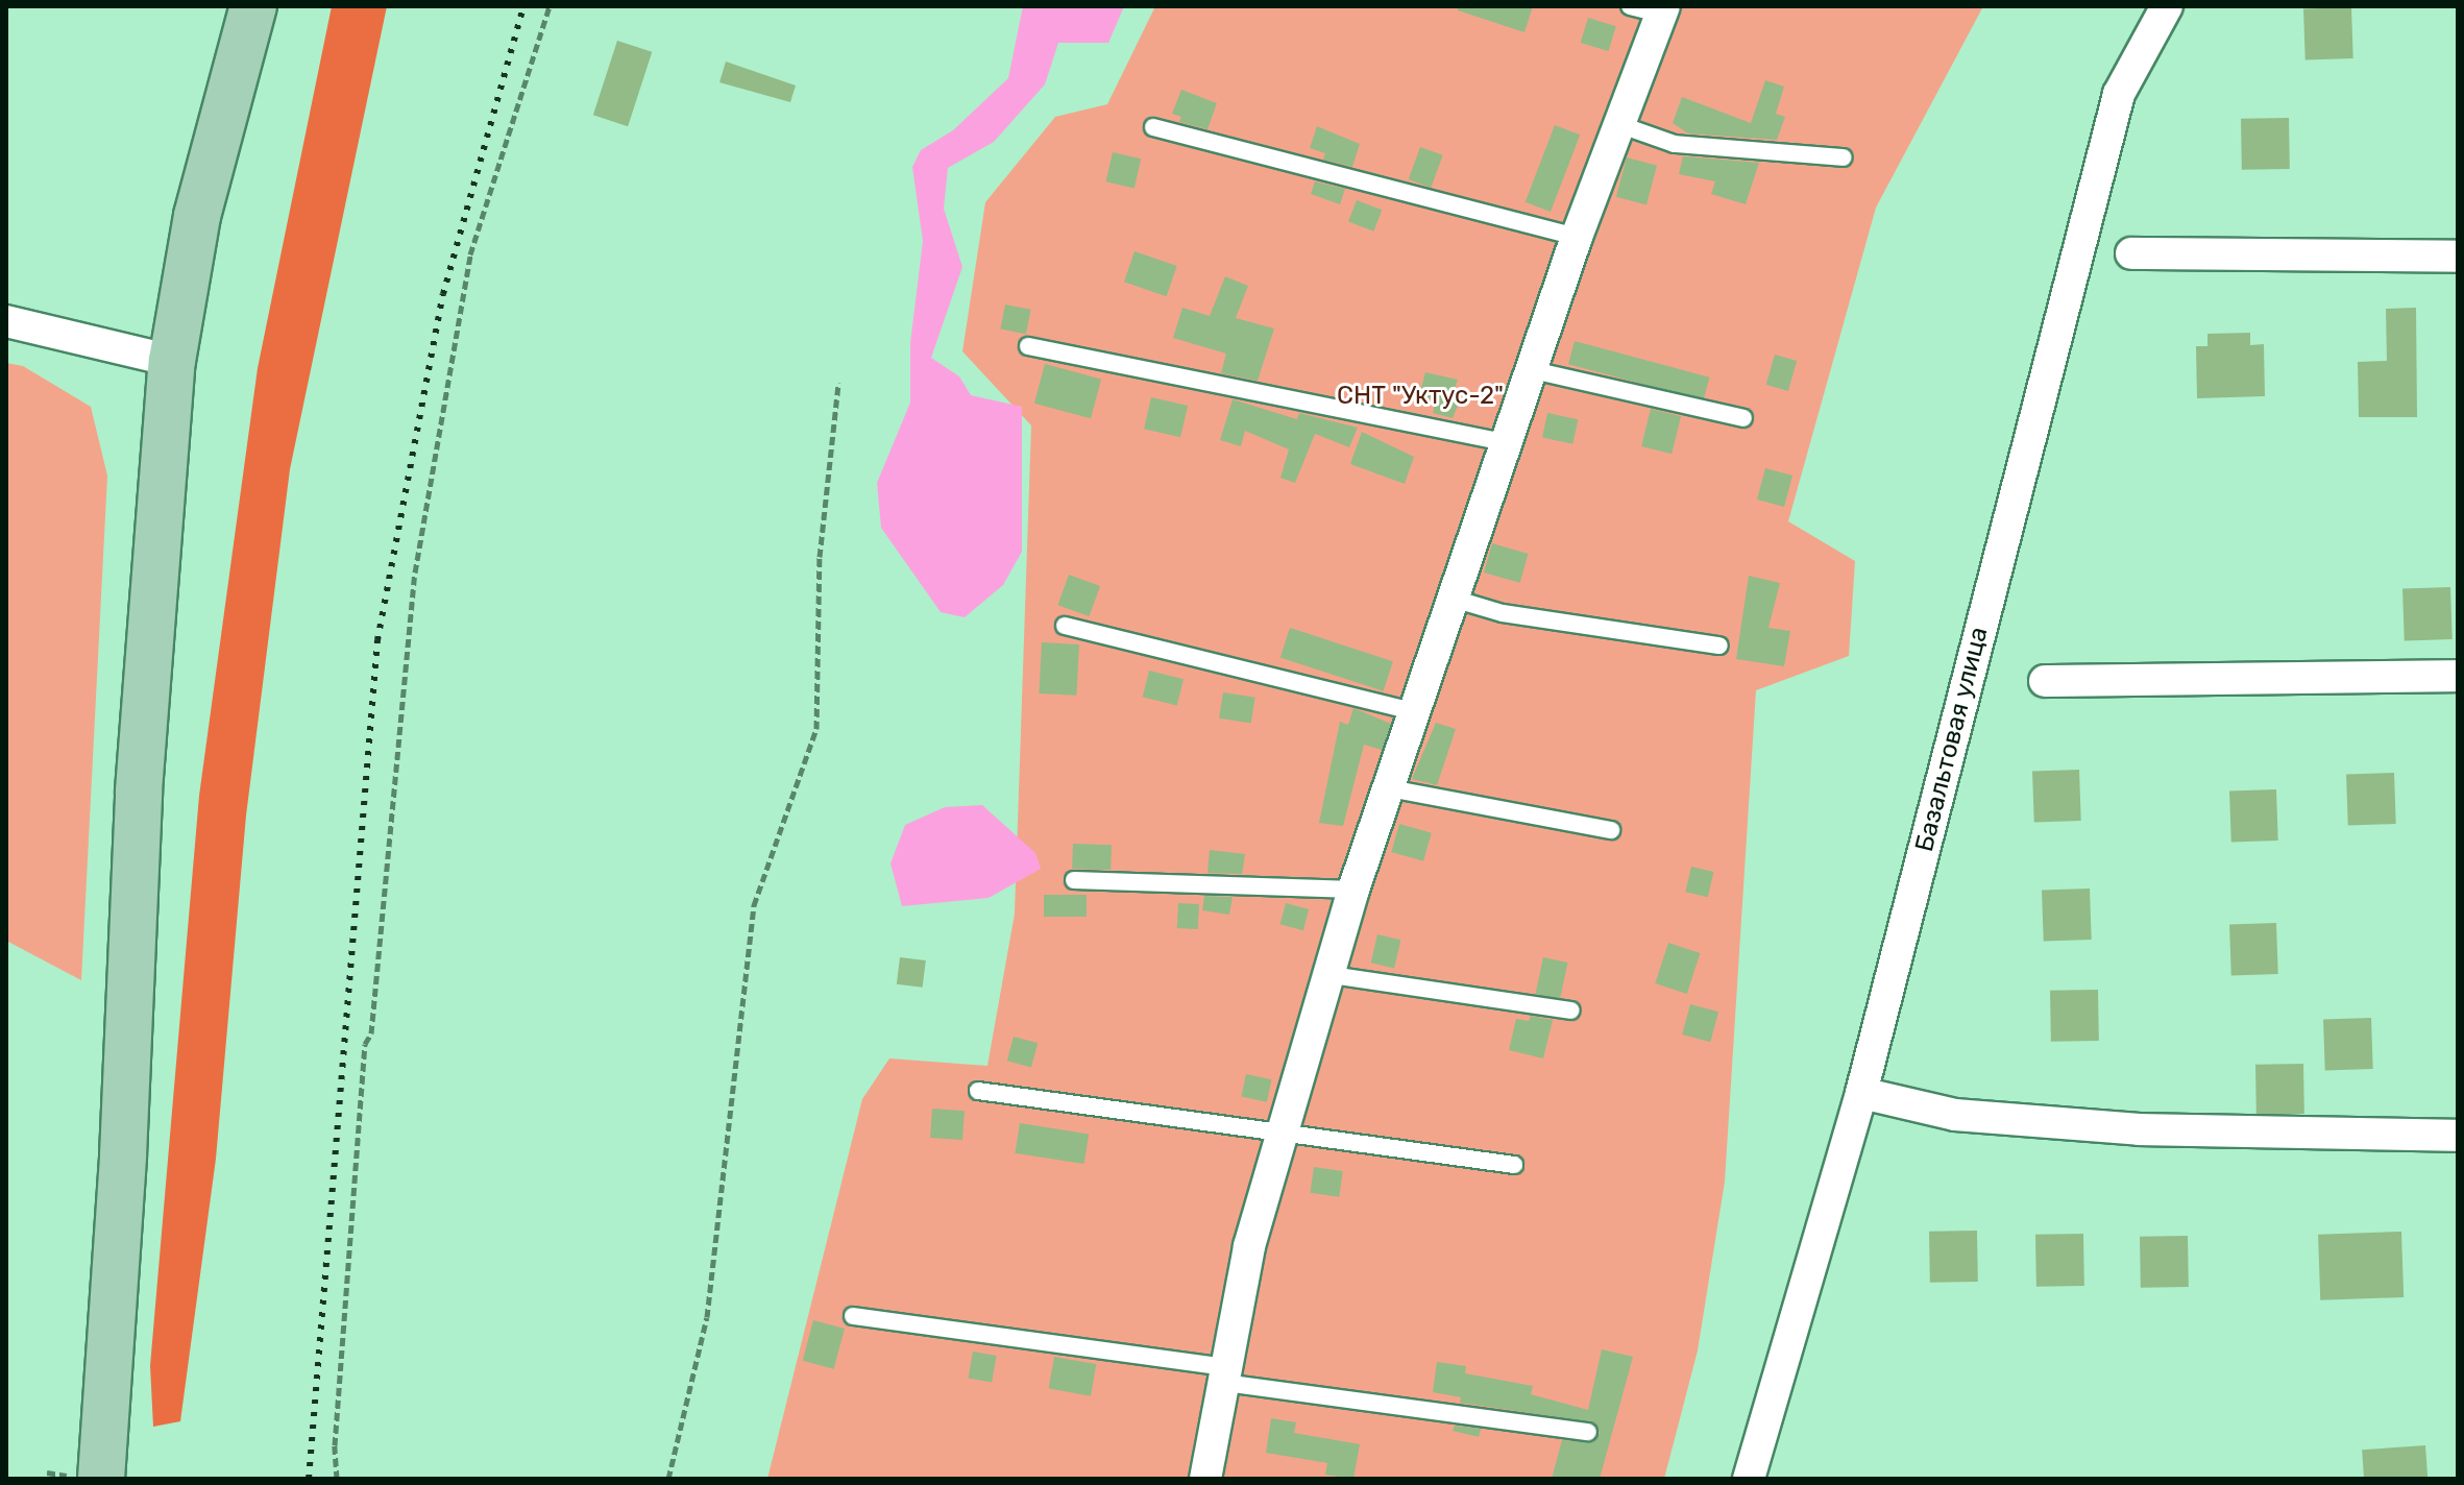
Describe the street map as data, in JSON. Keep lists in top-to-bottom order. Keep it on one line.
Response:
{"streets":{"street":["Базальтовая улица"]},"parks":["СНТ \"Уктус-2\""]}
